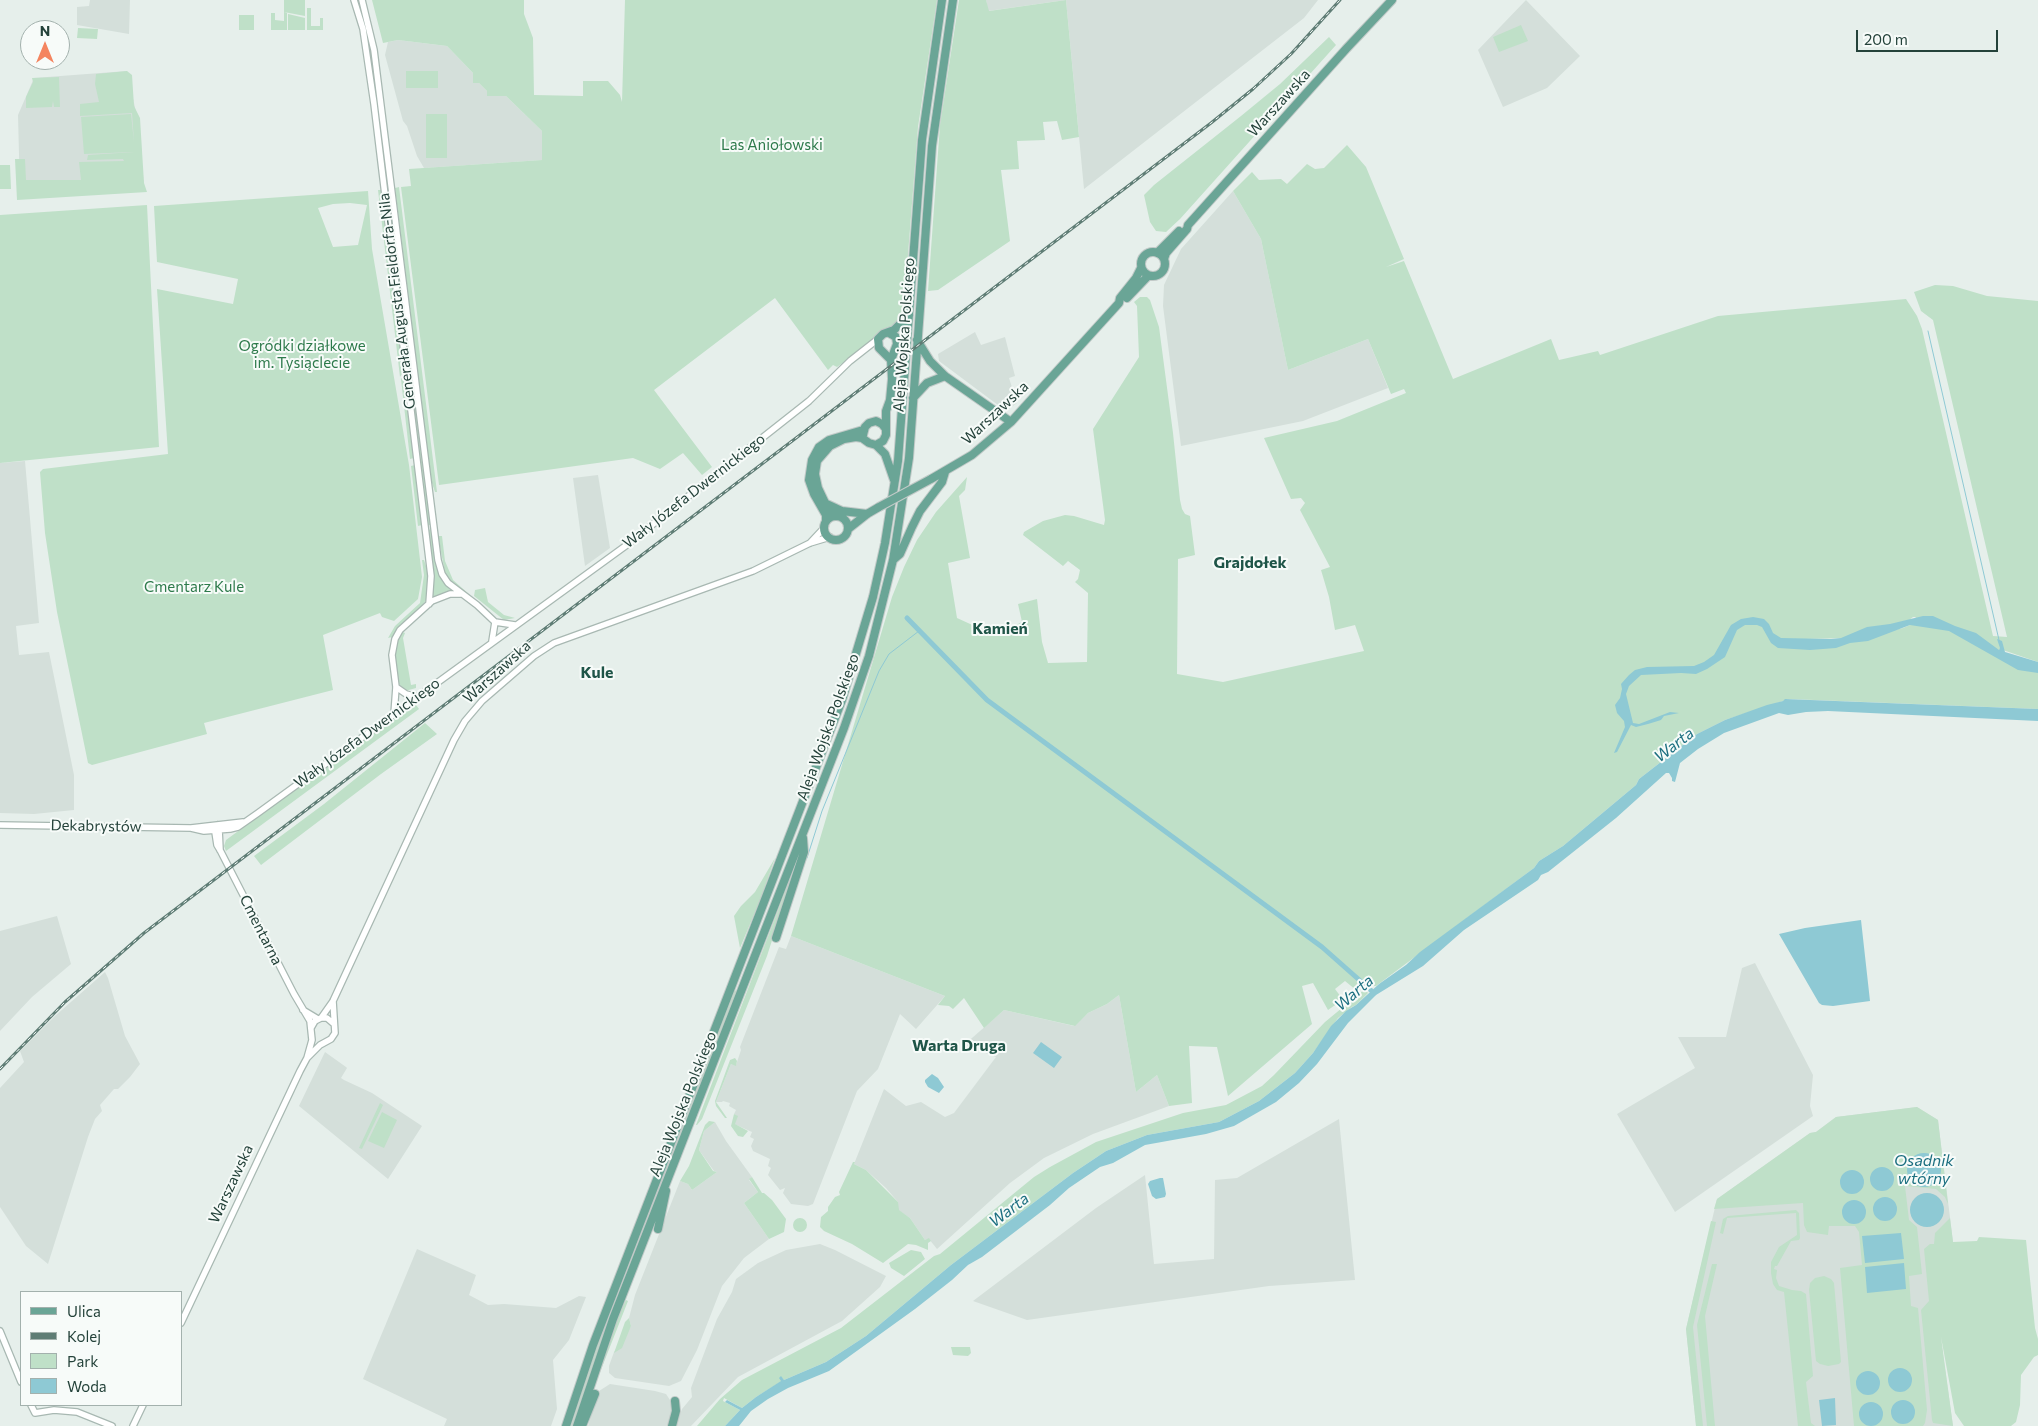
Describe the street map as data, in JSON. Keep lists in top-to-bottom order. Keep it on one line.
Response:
{"streets":{"main road":["Warszawska","Aleja Wojska Polskiego"],"street":["Generała Augusta Fieldorfa-Nila","Wały Józefa Dwernickiego","Dekabrystów","Cmentarna"]},"crossings":[["Warszawska","Cmentarna"],["Wały Józefa Dwernickiego","Dekabrystów"],["Wały Józefa Dwernickiego","Cmentarna"],["Dekabrystów","Cmentarna"]],"districts":["Grajdołek","Kamień","Kule","Warta Druga"],"water":["Warta","Osadnik wtórny"],"parks":["Las Aniołowski","Ogródki działkowe im. Tysiąclecie","Cmentarz Kule"],"legend":["Ulica","Kolej","Park","Woda"],"scale_bar":"200 m","north":"top"}
